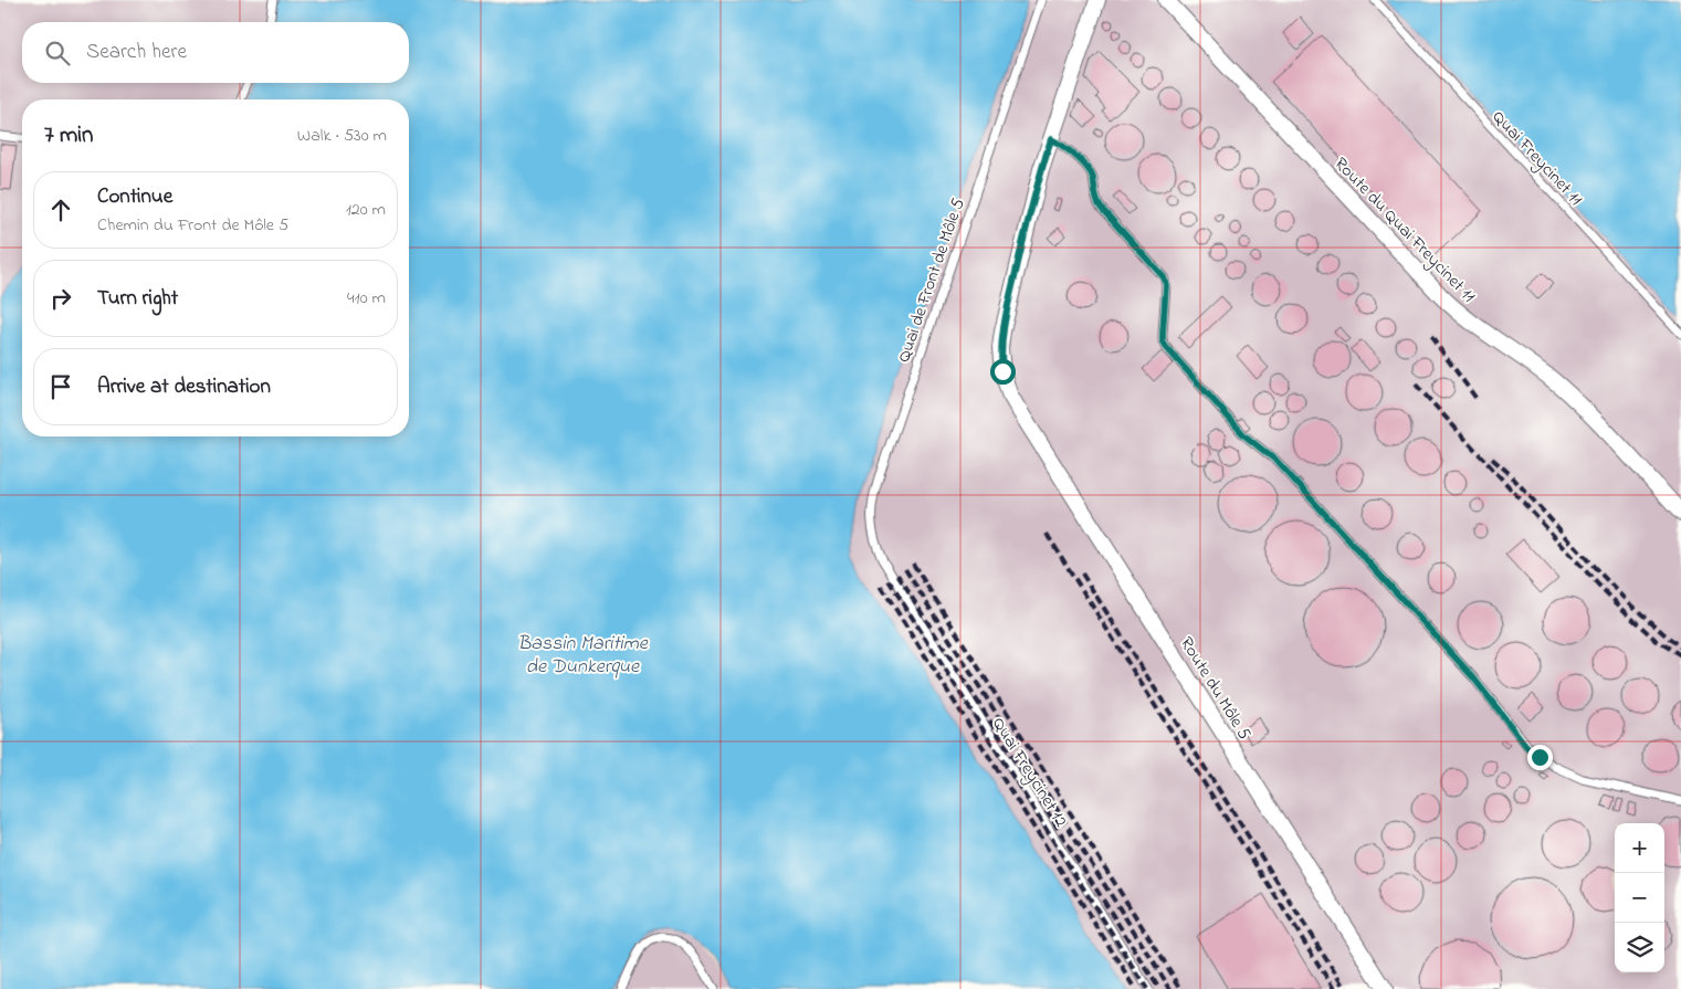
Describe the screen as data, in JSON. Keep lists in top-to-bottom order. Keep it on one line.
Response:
{"streets":{"street":["Route du Quai Freycinet 11","Route du Môle 5"],"lane":["Quai Freycinet 11","Quai de Front de Môle 5","Quai Freycinet 12"]},"crossings":[["Quai de Front de Môle 5","Quai Freycinet 12"]],"water":["Bassin Maritime de Dunkerque"],"page":{"search":"Search here","heading":["7 min","Walk · 530 m"],"list":[["Continue","Chemin du Front de Môle 5","120 m"],["Turn right","410 m"],"Arrive at destination"],"map_buttons":["+","−"]}}
